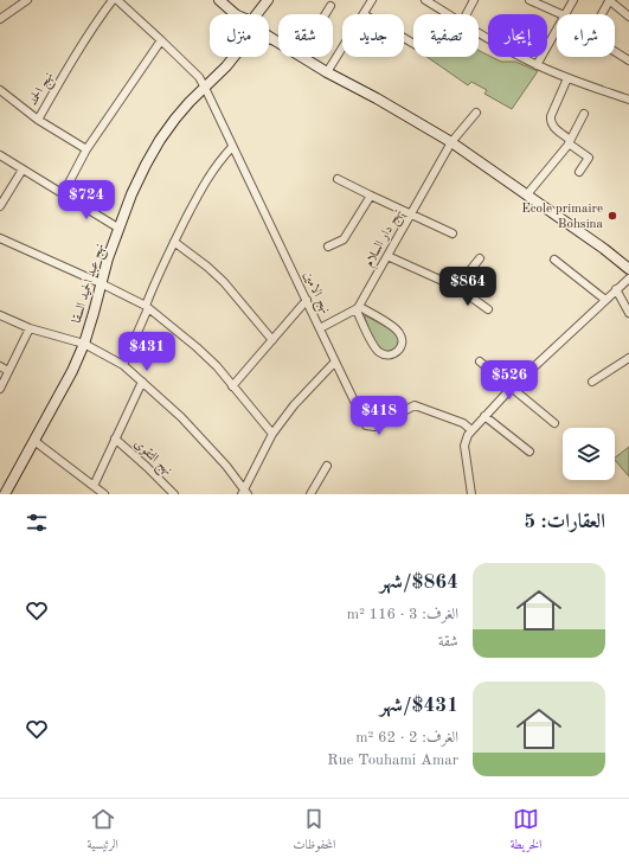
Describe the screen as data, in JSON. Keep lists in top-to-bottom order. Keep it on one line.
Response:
{"streets":{"street":["نهج الحمد","نهج دار السلام","نهج عبد الحميد السقا","نهج الامين","نهج التقوى"]},"crossings":[["نهج عبد الحميد السقا","نهج الامين"]],"places":["Ecole primaire Bohsina"],"page":{"chip":["شراء","إيجار","تصفية","جديد","شقة","منزل"],"price":["$724","$864","$431","$526","$418"],"heading":"العقارات: 5","list":[{"name":"$864/شهر","note":"الغرف: 3 · 116 m² · شقة"},{"name":"$431/شهر","note":"الغرف: 2 · 62 m² · Rue Touhami Amar"}],"tabs":["الخريطة","المحفوظات","الرئيسية"]}}
